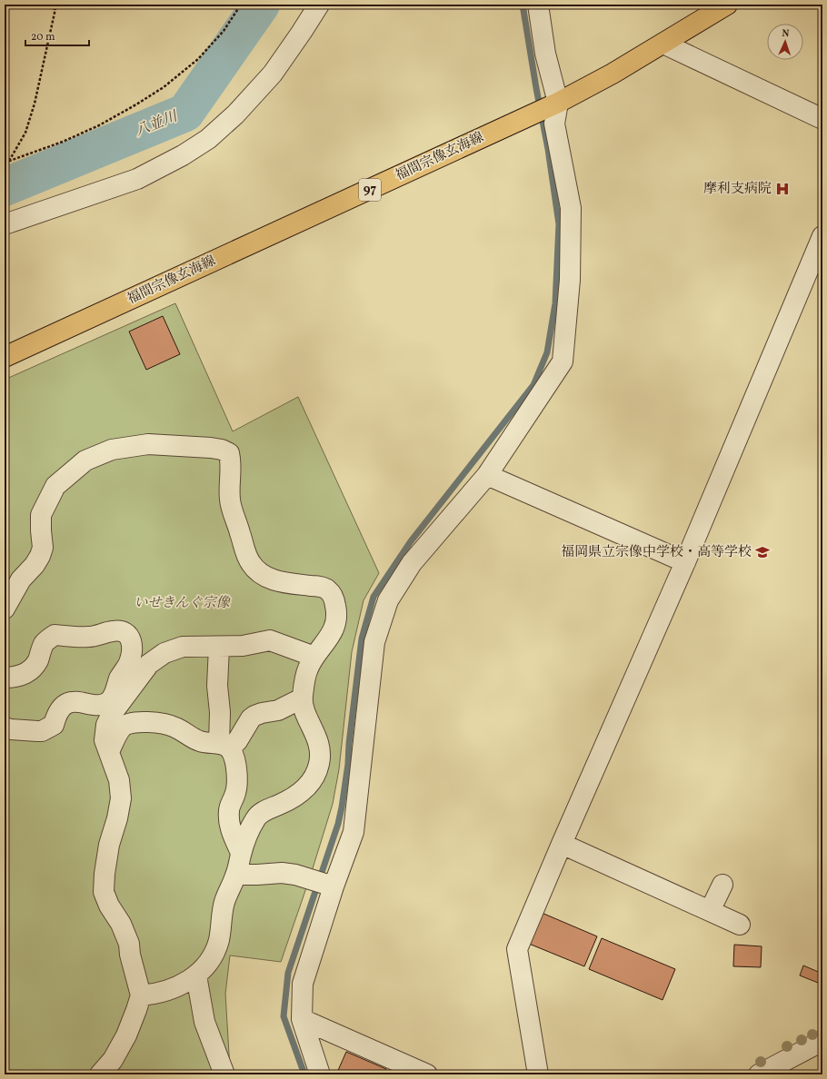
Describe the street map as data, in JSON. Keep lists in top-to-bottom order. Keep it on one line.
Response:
{"streets":{"main road":["福間宗像玄海線","97"]},"water":["八並川"],"parks":["いせきんぐ宗像"],"places":{"hospital":["摩利支病院"],"school or university":["福岡県立宗像中学校・高等学校"]},"scale_bar":"20 m","north":"top"}
